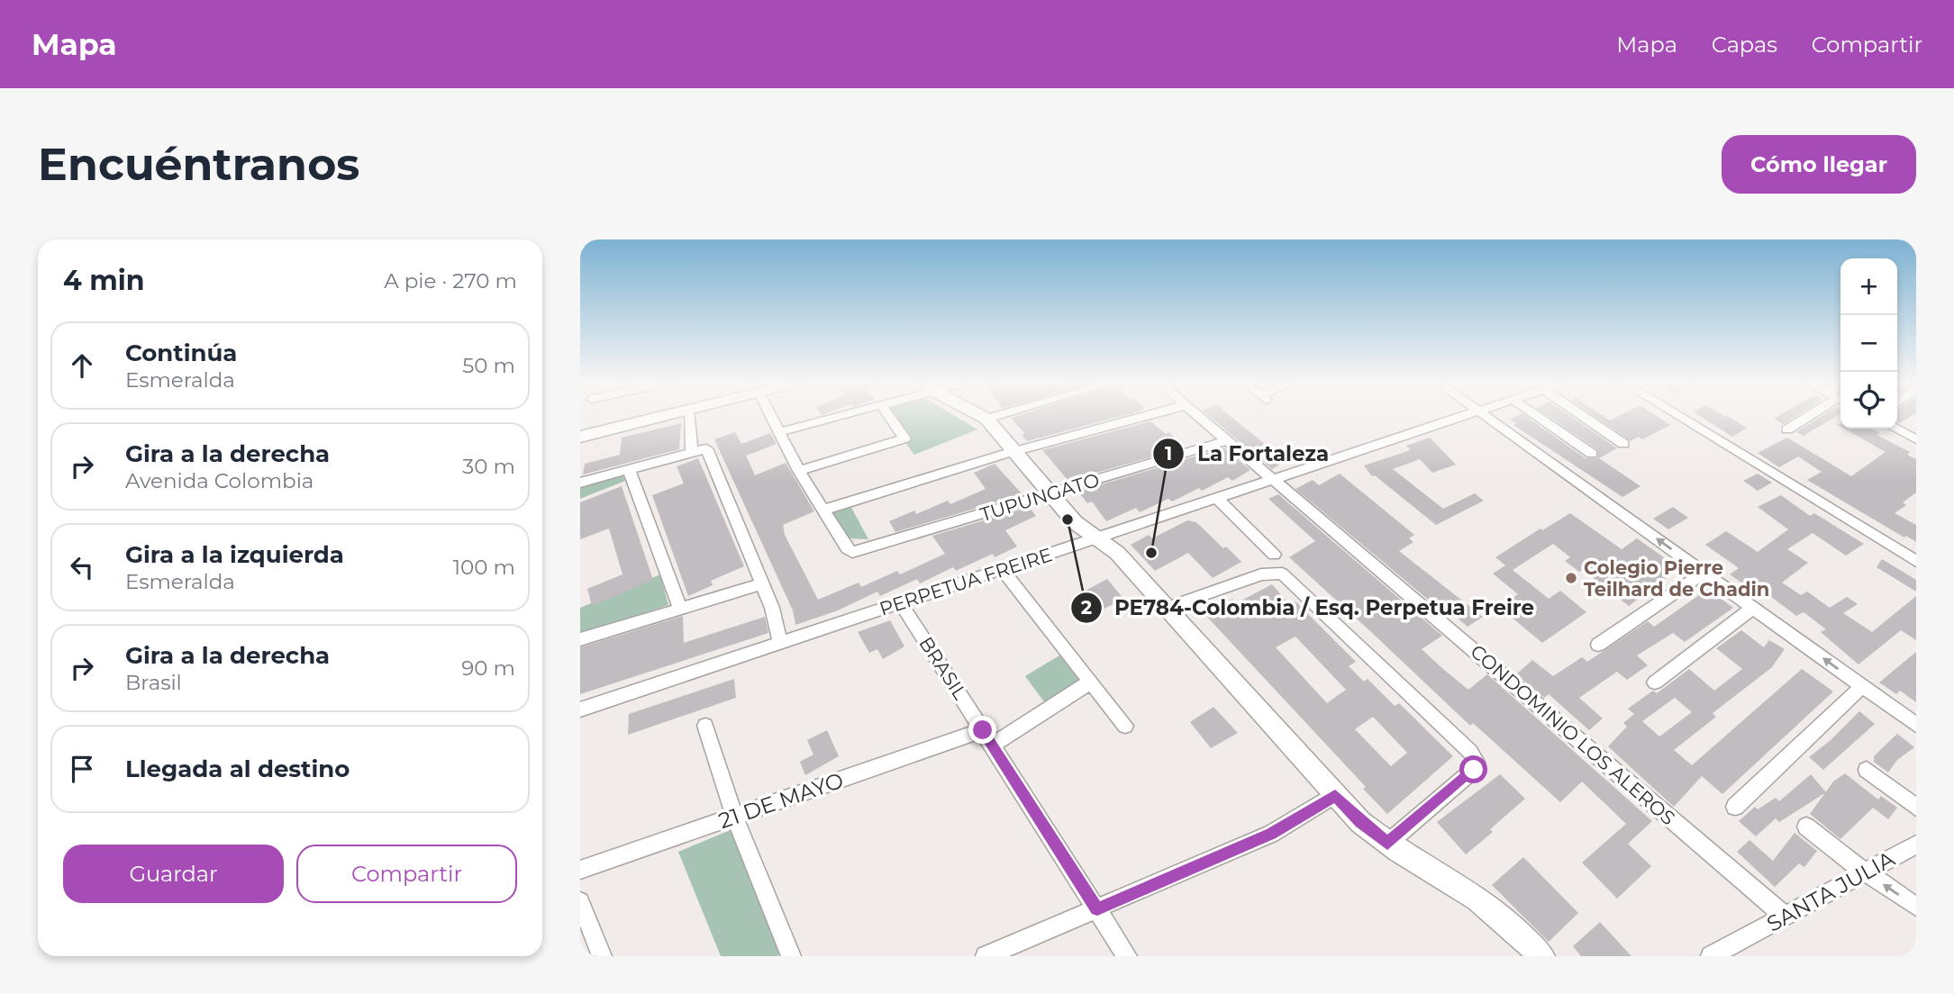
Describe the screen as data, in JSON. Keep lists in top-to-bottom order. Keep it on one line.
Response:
{"streets":{"street":["TUPUNGATO","PERPETUA FREIRE","BRASIL","CONDOMINIO LOS ALEROS","21 DE MAYO","SANTA JULIA"]},"crossings":[["TUPUNGATO","CONDOMINIO LOS ALEROS"],["PERPETUA FREIRE","BRASIL"],["PERPETUA FREIRE","CONDOMINIO LOS ALEROS"],["BRASIL","21 DE MAYO"],["CONDOMINIO LOS ALEROS","SANTA JULIA"]],"places":["PE784-Colombia / Esq. Perpetua Freire","La Fortaleza","Colegio Pierre Teilhard de Chadin"],"page":{"header":"Mapa","nav":["Mapa","Capas","Compartir"],"buttons":["Cómo llegar",["Guardar","Compartir"]],"title":"Encuéntranos","heading":["4 min","A pie · 270 m"],"map_buttons":["+","−"],"list":[["Continúa","Esmeralda","50 m"],["Gira a la derecha","Avenida Colombia","30 m"],["Gira a la izquierda","Esmeralda","100 m"],["Gira a la derecha","Brasil","90 m"],"Llegada al destino"]}}
